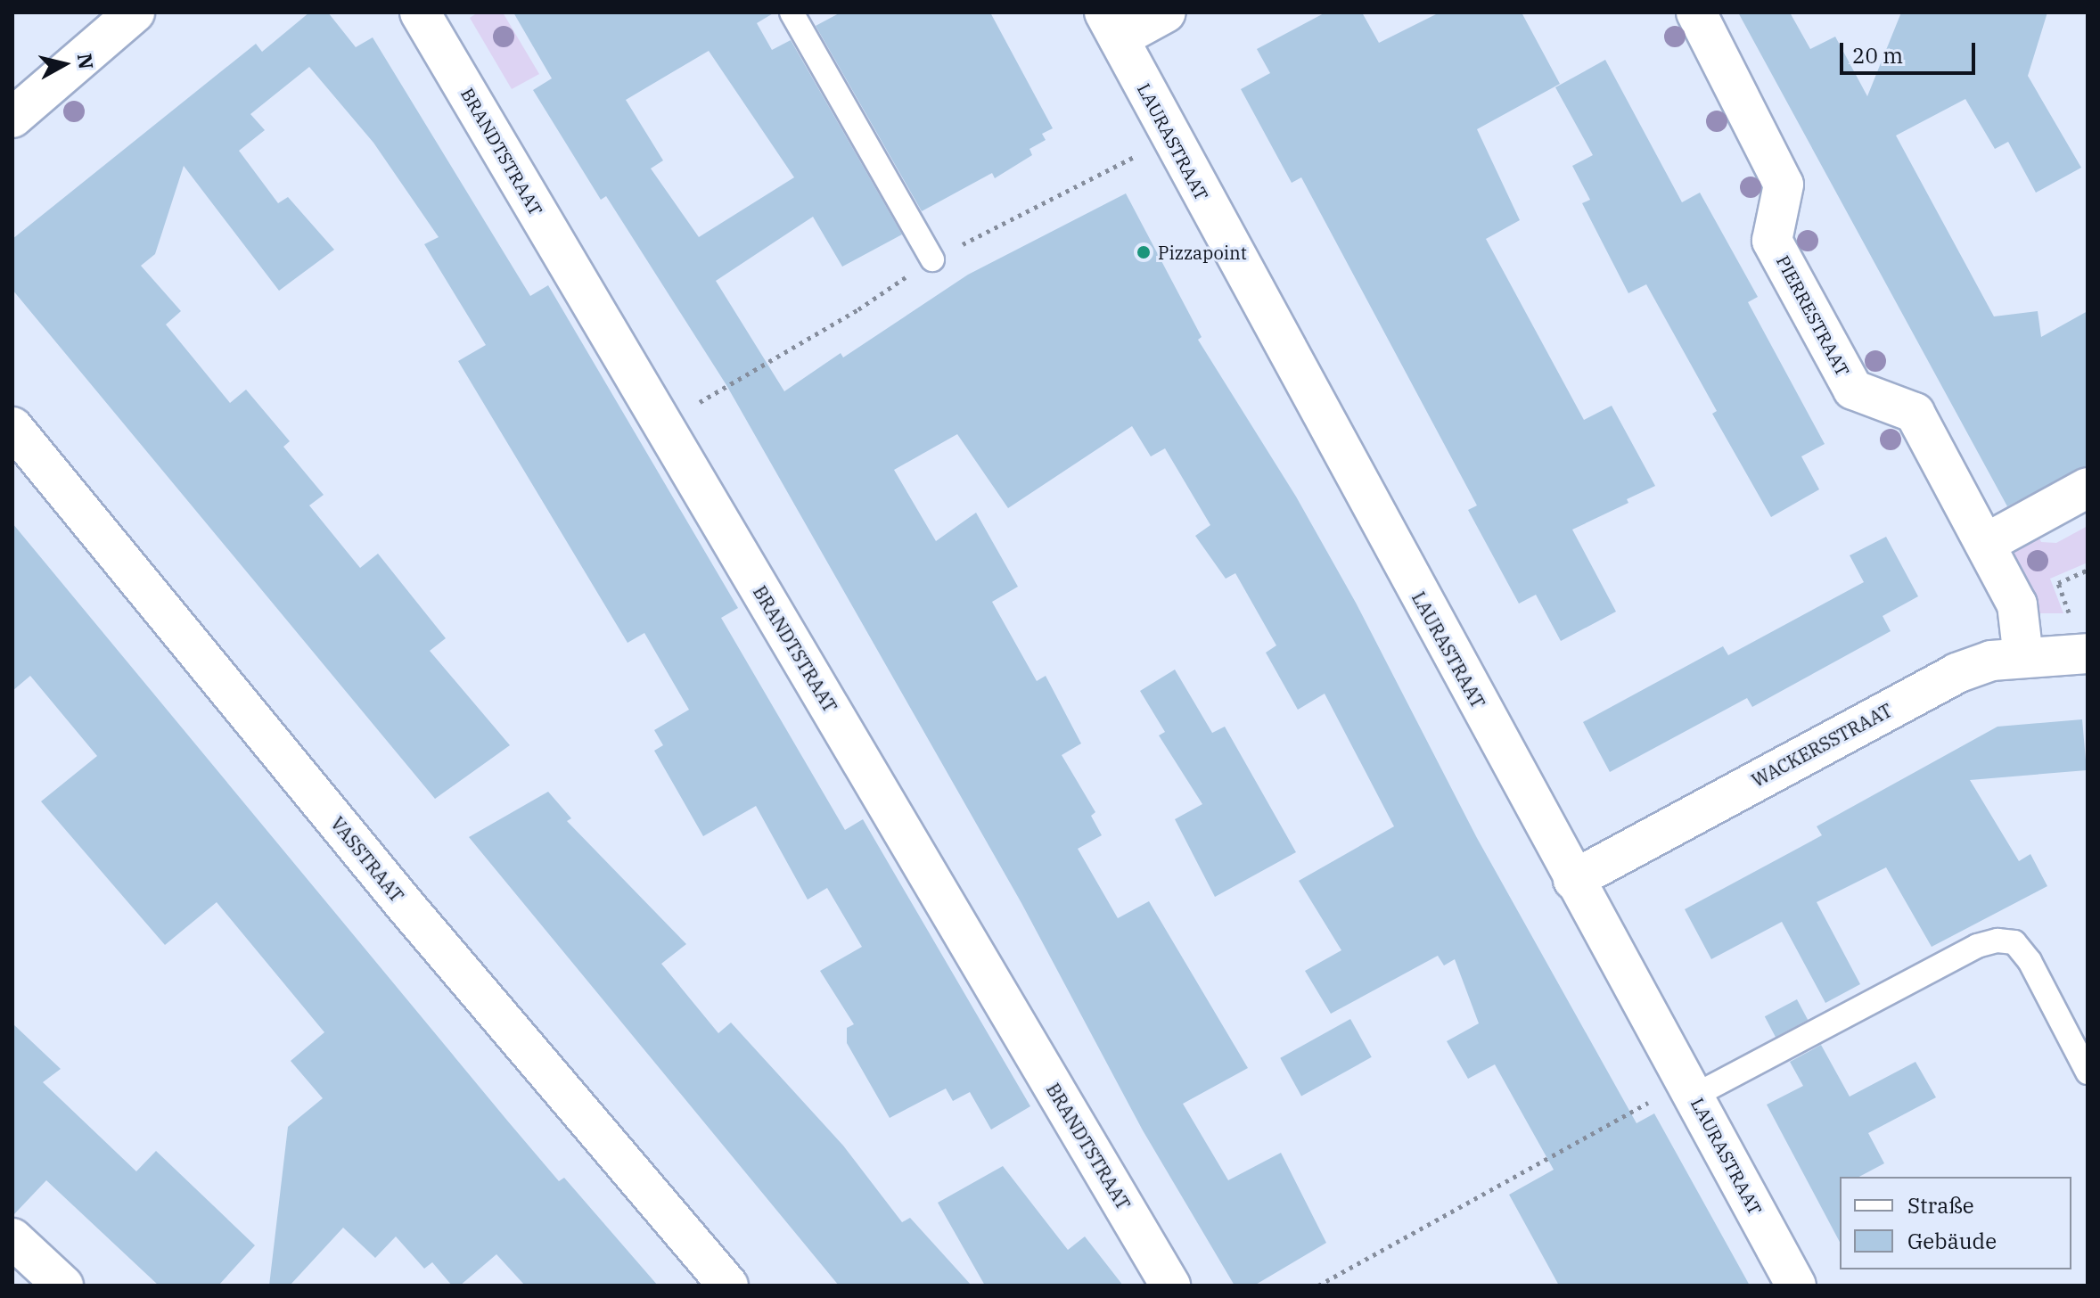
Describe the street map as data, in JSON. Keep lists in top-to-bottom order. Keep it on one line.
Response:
{"streets":{"street":["LAURASTRAAT","BRANDTSTRAAT","PIERRESTRAAT","WACKERSSTRAAT","VASSTRAAT"]},"crossings":[["LAURASTRAAT","WACKERSSTRAAT"],["PIERRESTRAAT","WACKERSSTRAAT"]],"places":["Pizzapoint"],"legend":["Straße","Gebäude"],"scale_bar":"20 m","north":"right"}
